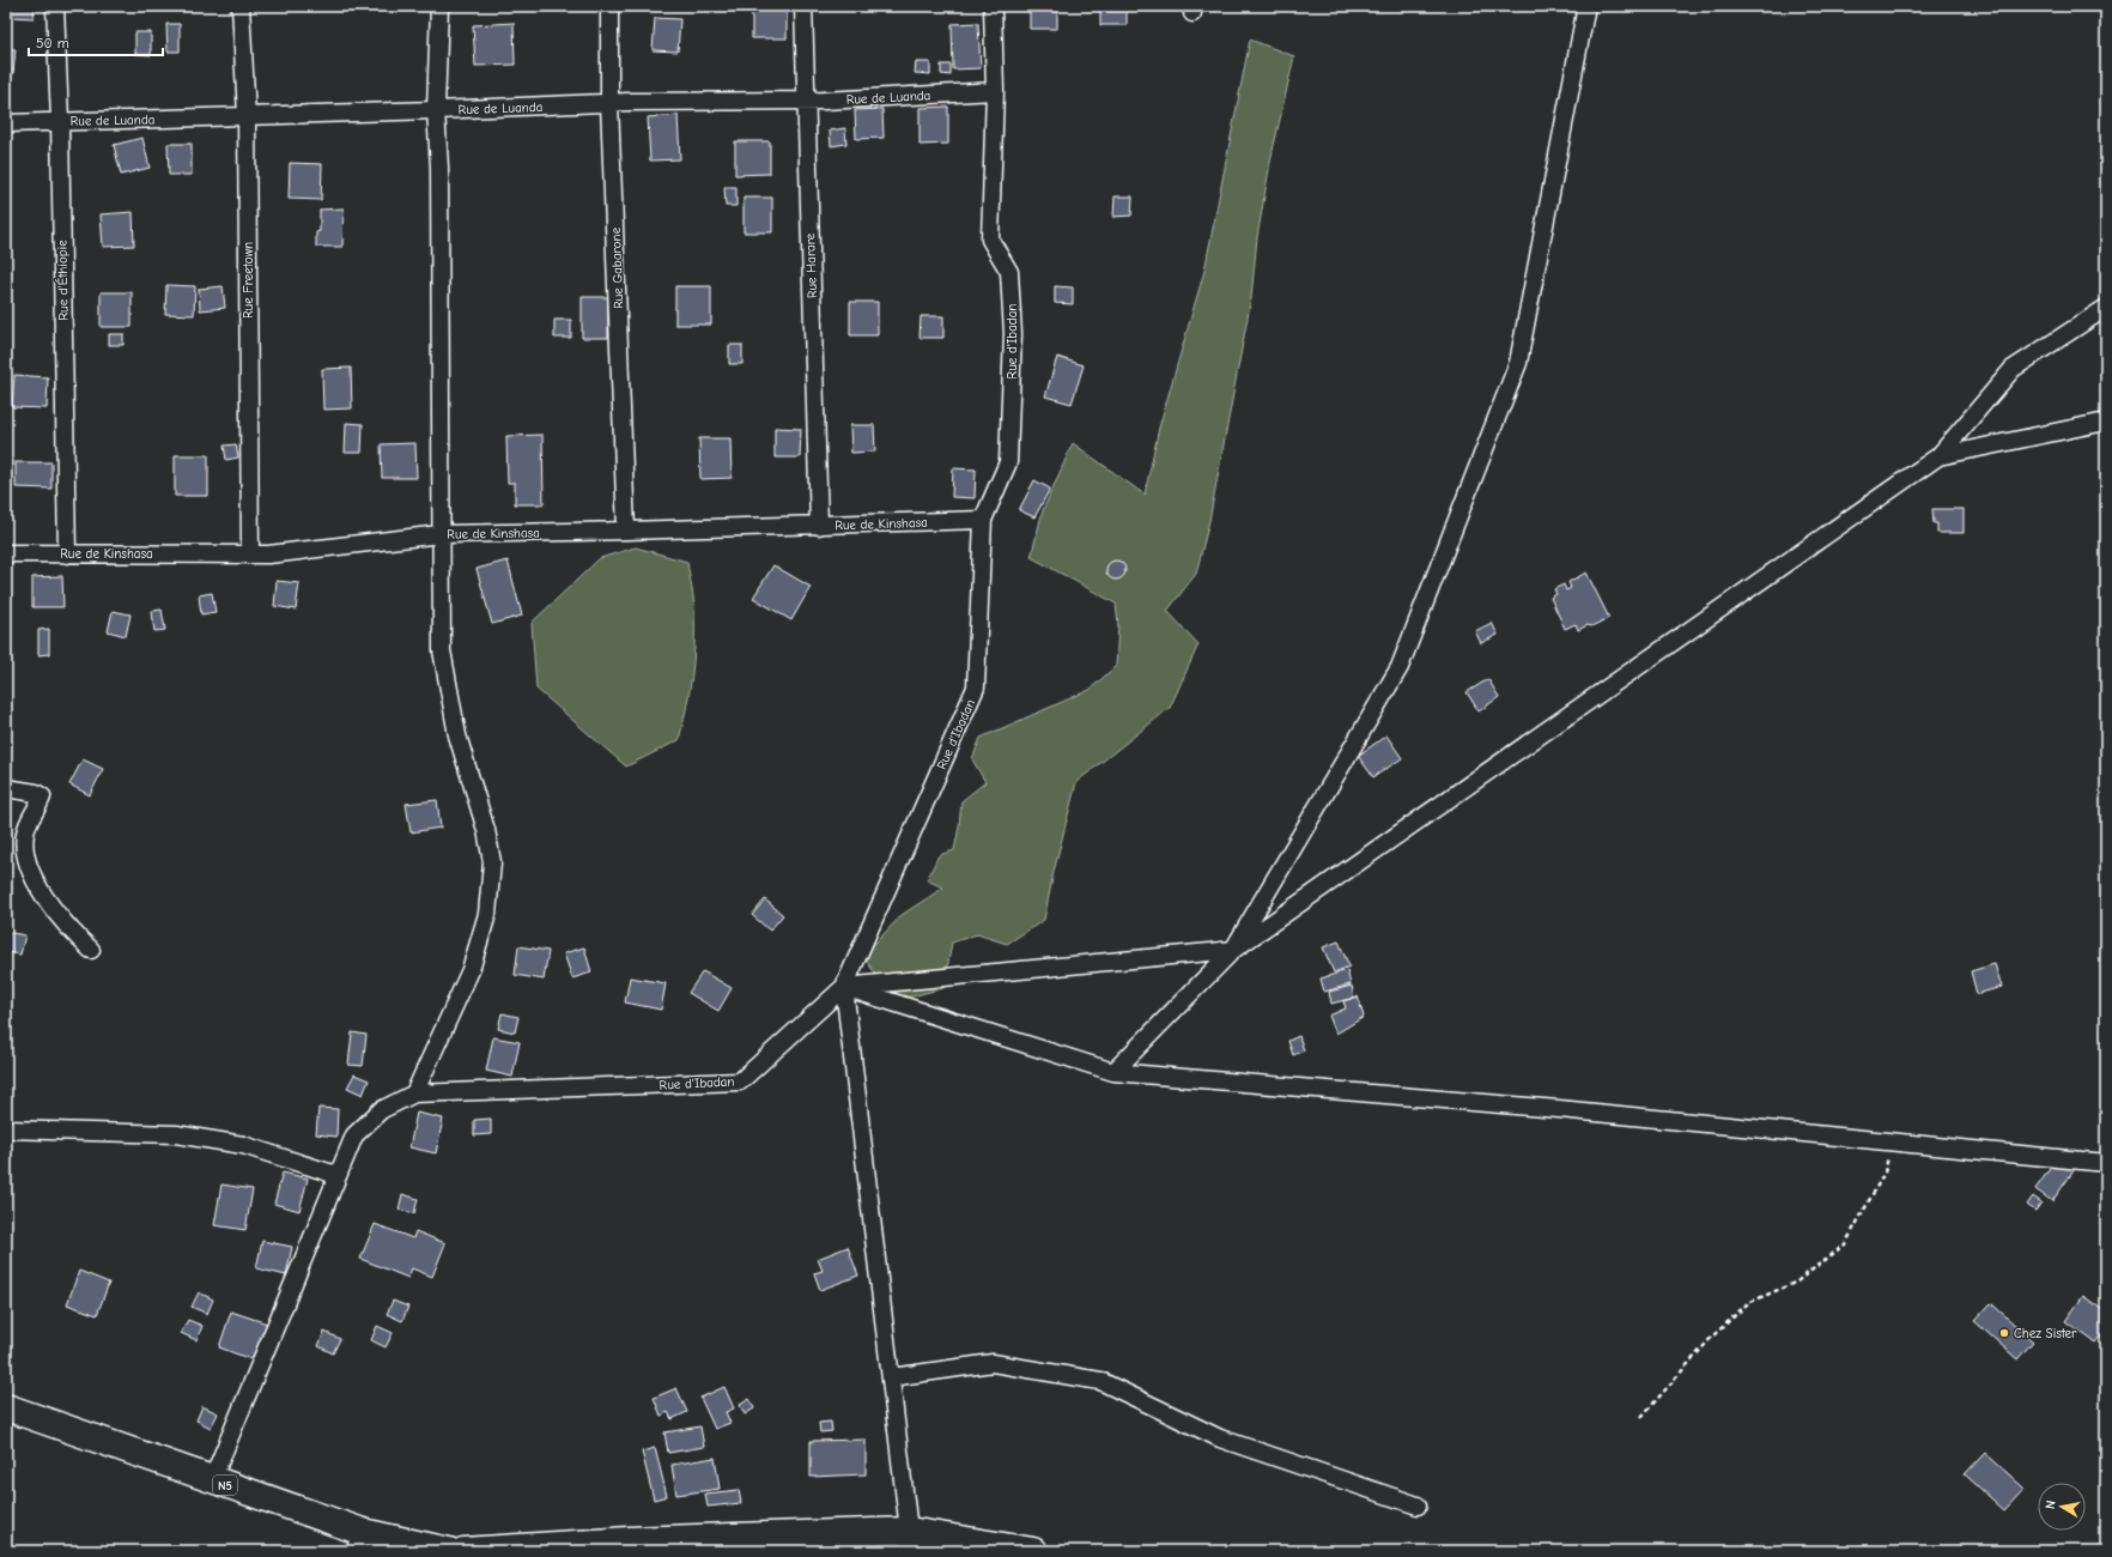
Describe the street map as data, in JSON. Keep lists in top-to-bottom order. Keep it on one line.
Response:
{"streets":{"highway":["N5"],"street":["Rue de Luanda","Rue Harare","Rue Gabarone","Rue d'Éthiopie","Rue Freetown","Rue d'Ibadan","Rue de Kinshasa"]},"crossings":[["Rue de Luanda","Rue Harare"],["Rue de Luanda","Rue Gabarone"],["Rue de Luanda","Rue d'Éthiopie"],["Rue de Luanda","Rue Freetown"],["Rue de Luanda","Rue d'Ibadan"],["Rue Harare","Rue de Kinshasa"],["Rue Gabarone","Rue de Kinshasa"],["Rue d'Éthiopie","Rue de Kinshasa"],["Rue Freetown","Rue de Kinshasa"],["Rue d'Ibadan","Rue de Kinshasa"]],"places":["Chez Sister"],"scale_bar":"50 m","north":"left"}
